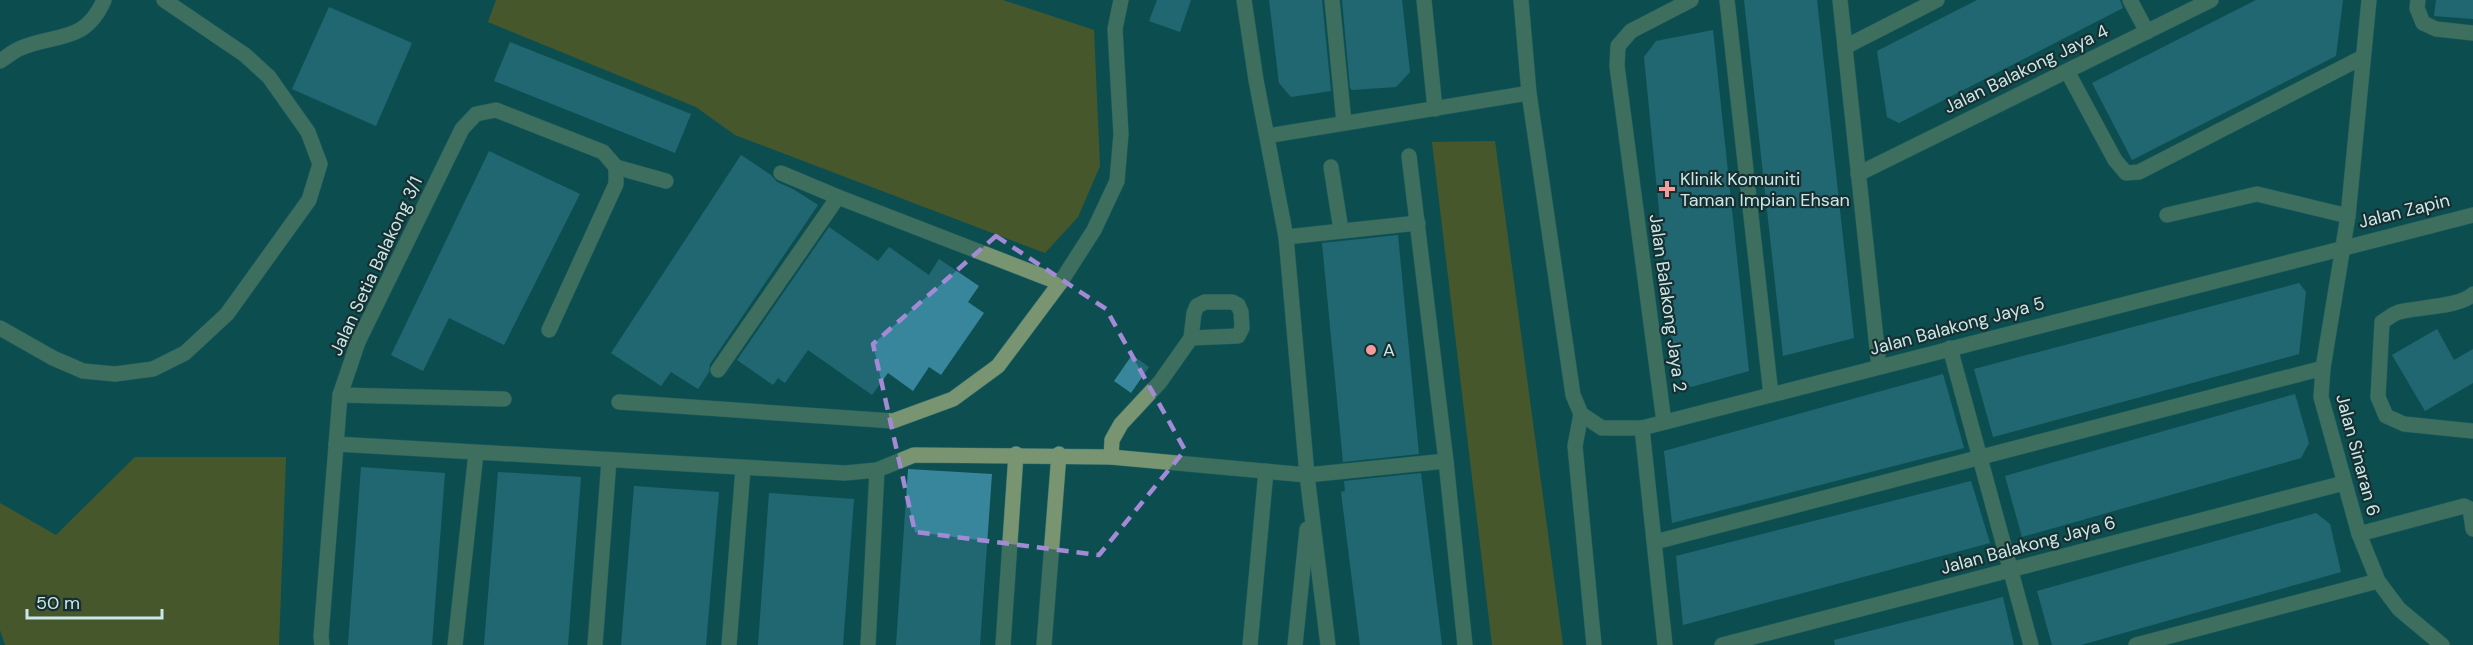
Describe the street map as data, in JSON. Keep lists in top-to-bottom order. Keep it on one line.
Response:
{"streets":{"street":["Jalan Balakong Jaya 4","Jalan Zapin","Jalan Setia Balakong 3/1","Jalan Balakong Jaya 2","Jalan Balakong Jaya 5","Jalan Sinaran 6","Jalan Balakong Jaya 6"]},"crossings":[["Jalan Zapin","Jalan Balakong Jaya 5"],["Jalan Zapin","Jalan Sinaran 6"],["Jalan Balakong Jaya 2","Jalan Balakong Jaya 5"],["Jalan Balakong Jaya 5","Jalan Sinaran 6"],["Jalan Sinaran 6","Jalan Balakong Jaya 6"]],"places":{"health":["Klinik Komuniti Taman Impian Ehsan"],"other":["A"]},"scale_bar":"50 m"}
